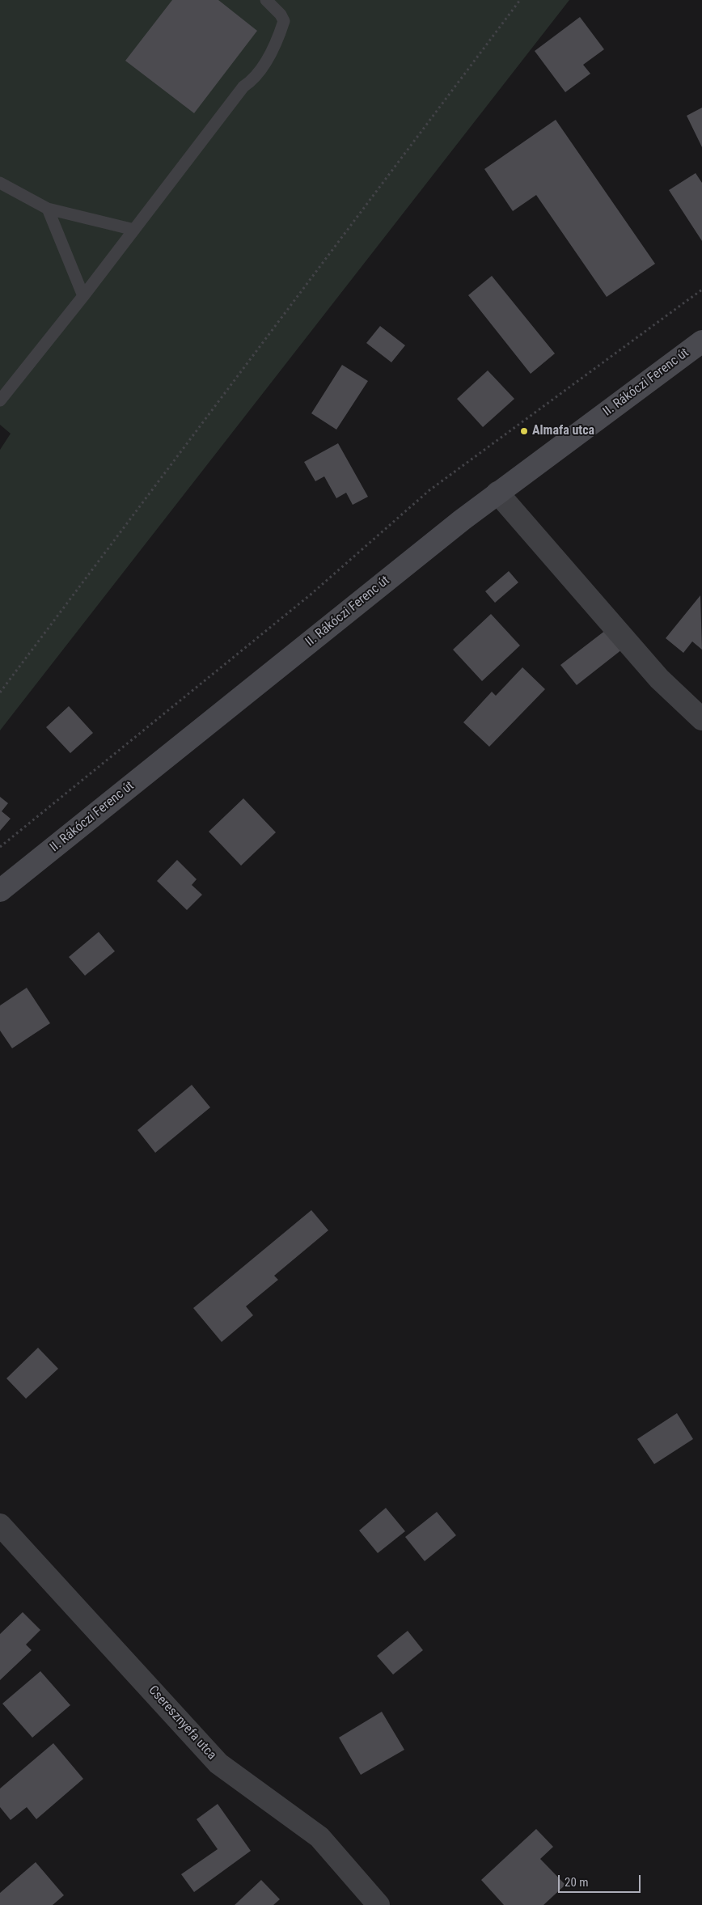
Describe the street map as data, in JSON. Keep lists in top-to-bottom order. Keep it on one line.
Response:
{"streets":{"main road":["II. Rákóczi Ferenc út"],"street":["Cseresznyefa utca"]},"places":["Almafa utca"],"scale_bar":"20 m"}
